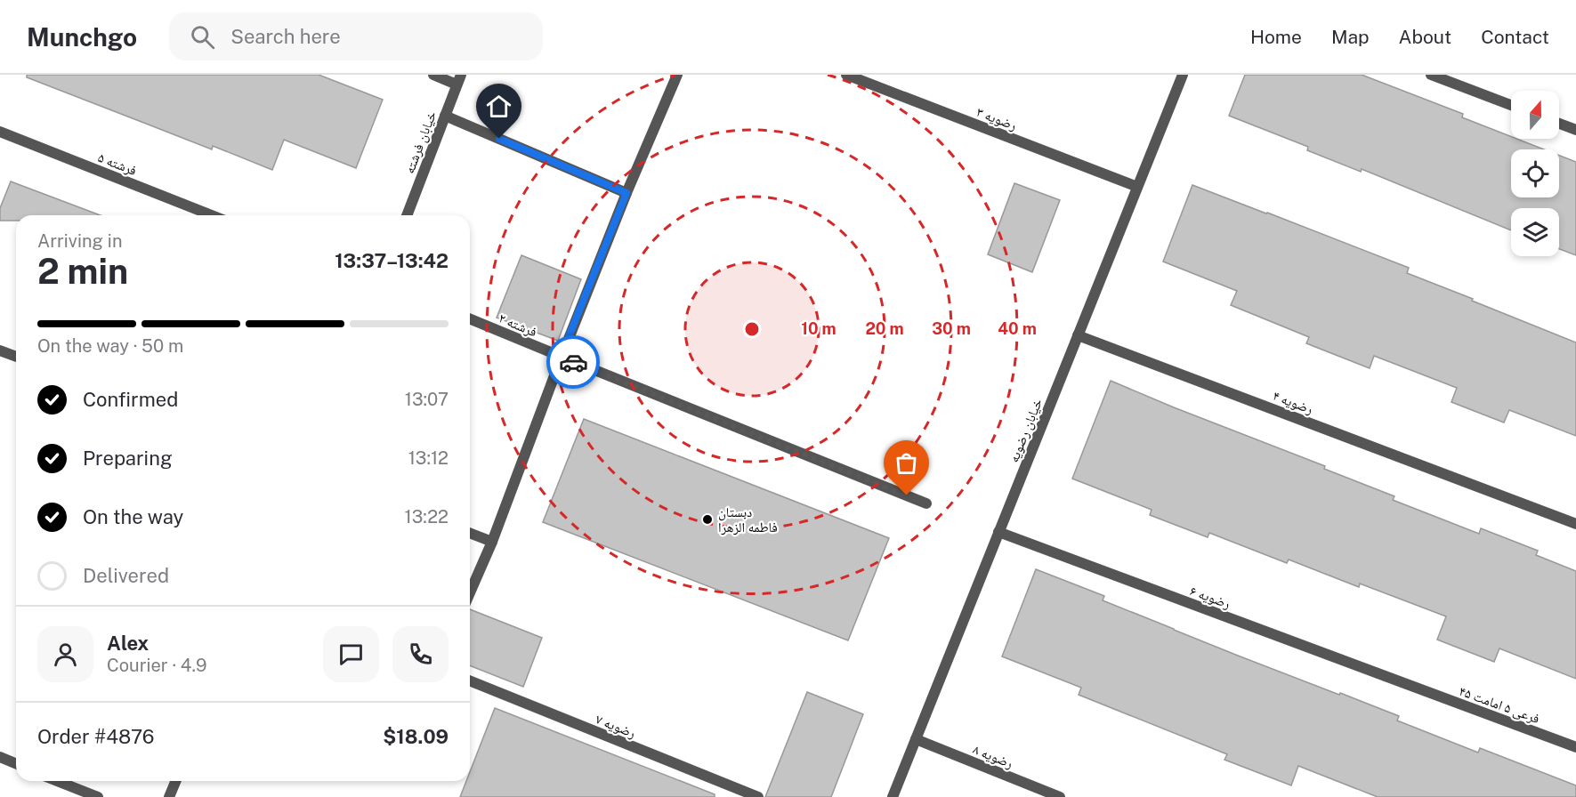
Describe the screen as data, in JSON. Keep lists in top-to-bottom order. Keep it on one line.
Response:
{"streets":{"street":["رضویه ۳","خیابان فرشته","فرشته ۵","فرشته ۲","رضویه ۴","خیابان رضویه","رضویه ۶","فرعی ۵ امامت ۴۵","رضویه ۷","رضویه ۸"]},"crossings":[["رضویه ۳","خیابان رضویه"],["رضویه ۴","خیابان رضویه"],["خیابان رضویه","رضویه ۶"],["خیابان رضویه","رضویه ۸"],["رضویه ۶","فرعی ۵ امامت ۴۵"]],"places":["دبستان فاطمه الزهرا"],"north":"top","page":{"header":"Munchgo","search":"Search here","nav":["Home","Map","About","Contact"],"heading":["2 min","Arriving in","13:37–13:42"],"panel":["Alex","Courier · 4.9","Order #4876","$18.09"],"bar":"On the way · 50 m","list":[["Confirmed","13:07"],["Preparing","13:12"],["On the way","13:22"],"Delivered"]},"rings":["10 m","20 m","30 m","40 m"]}
